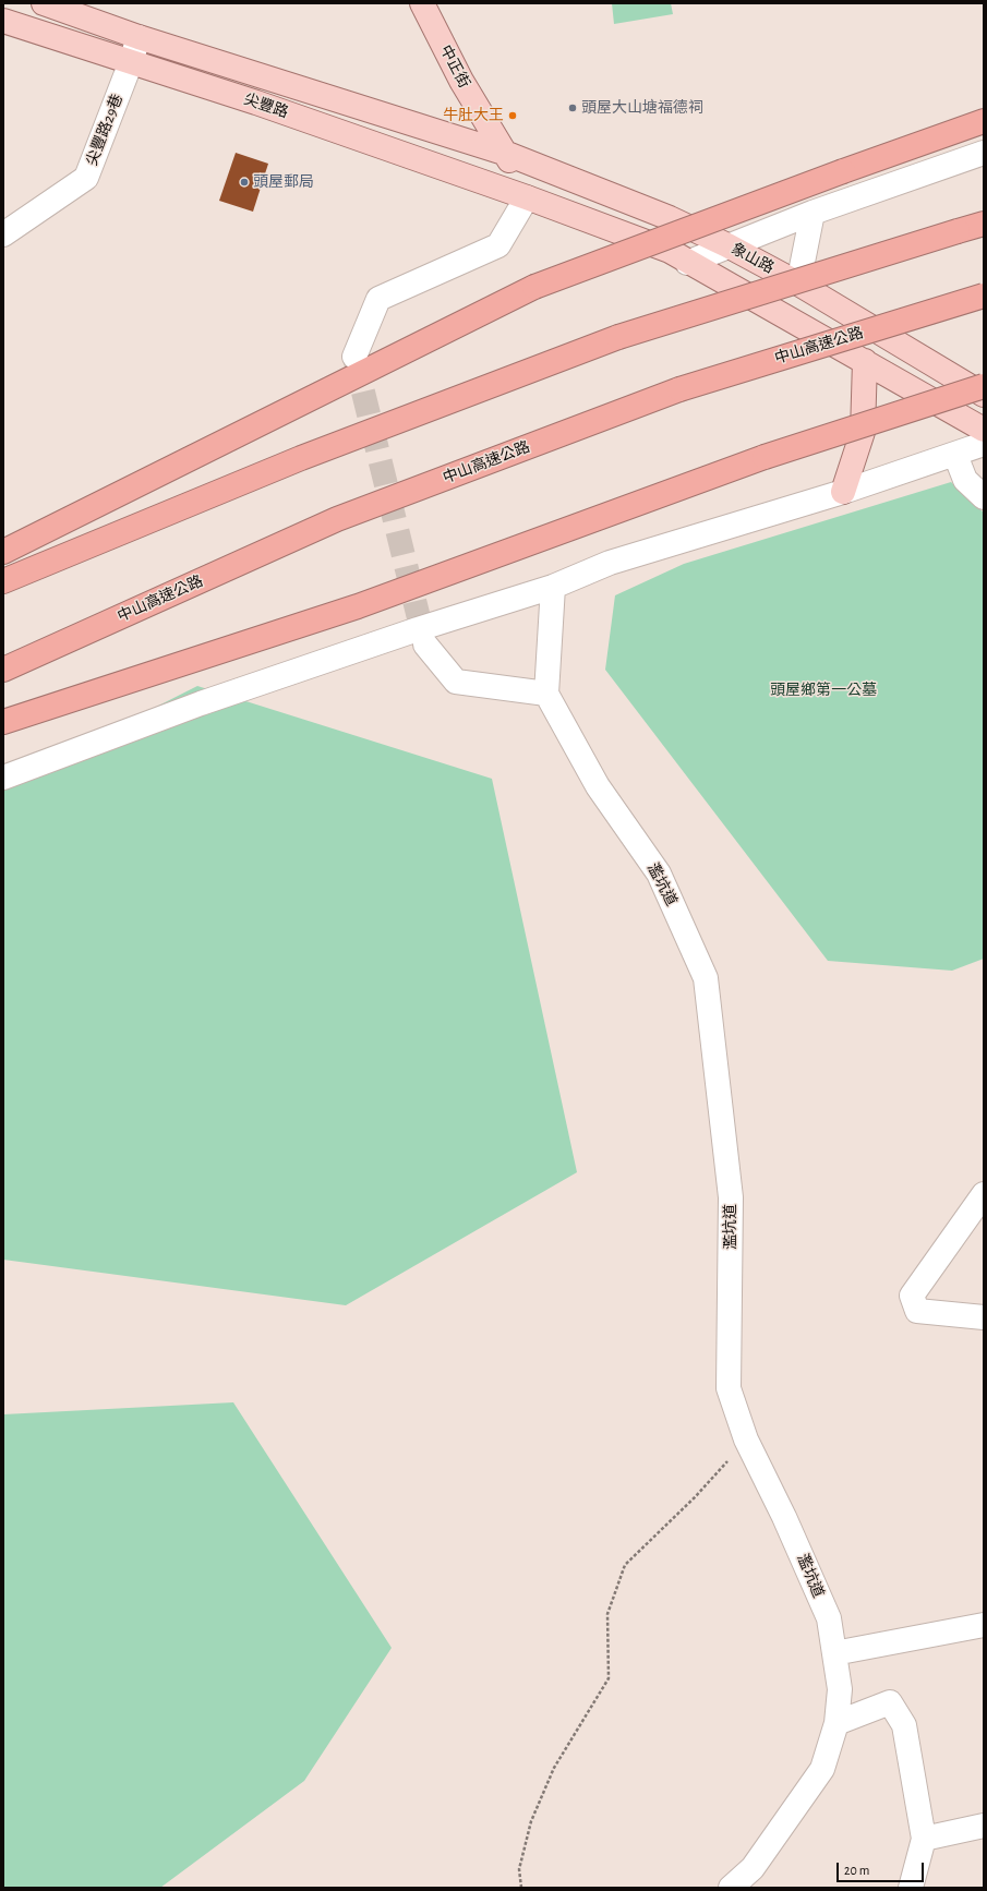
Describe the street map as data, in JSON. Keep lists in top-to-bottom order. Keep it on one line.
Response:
{"streets":{"highway":["中山高速公路"],"main road":["中正街","尖豐路","象山路"],"street":["尖豐路29巷","濫坑道"]},"crossings":[["中正街","尖豐路"],["中正街","象山路"],["尖豐路","尖豐路29巷"],["尖豐路","象山路"]],"parks":["頭屋鄉第一公墓"],"places":["頭屋大山塘福德祠","牛肚大王","頭屋郵局"],"scale_bar":"20 m"}
